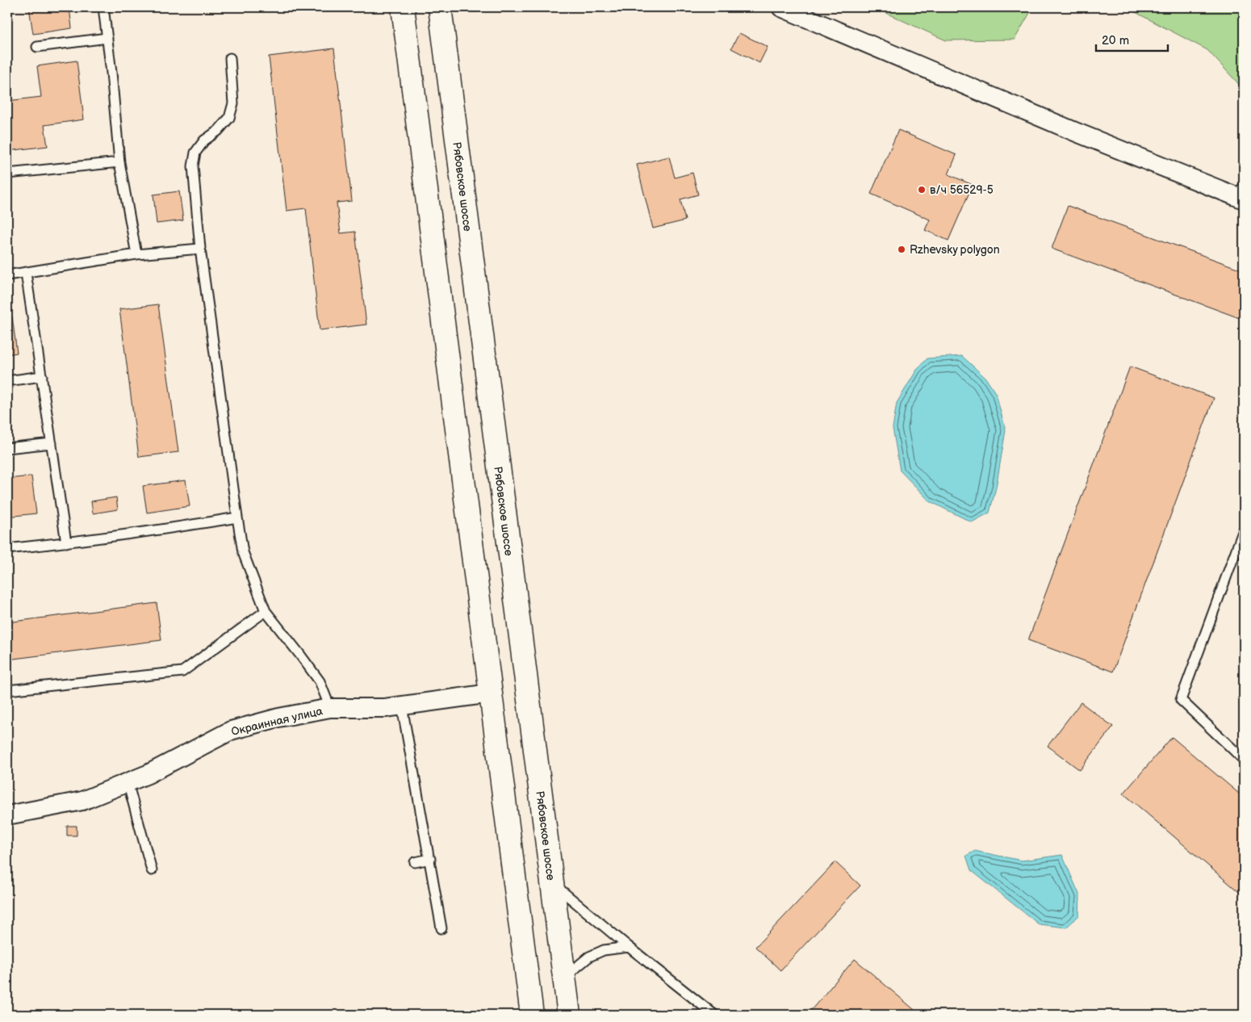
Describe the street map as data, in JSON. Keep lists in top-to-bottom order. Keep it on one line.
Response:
{"streets":{"main road":["Рябовское шоссе"],"street":["Окраинная улица"]},"places":["в/ч 56529-5","Rzhevsky polygon"],"scale_bar":"20 m"}
